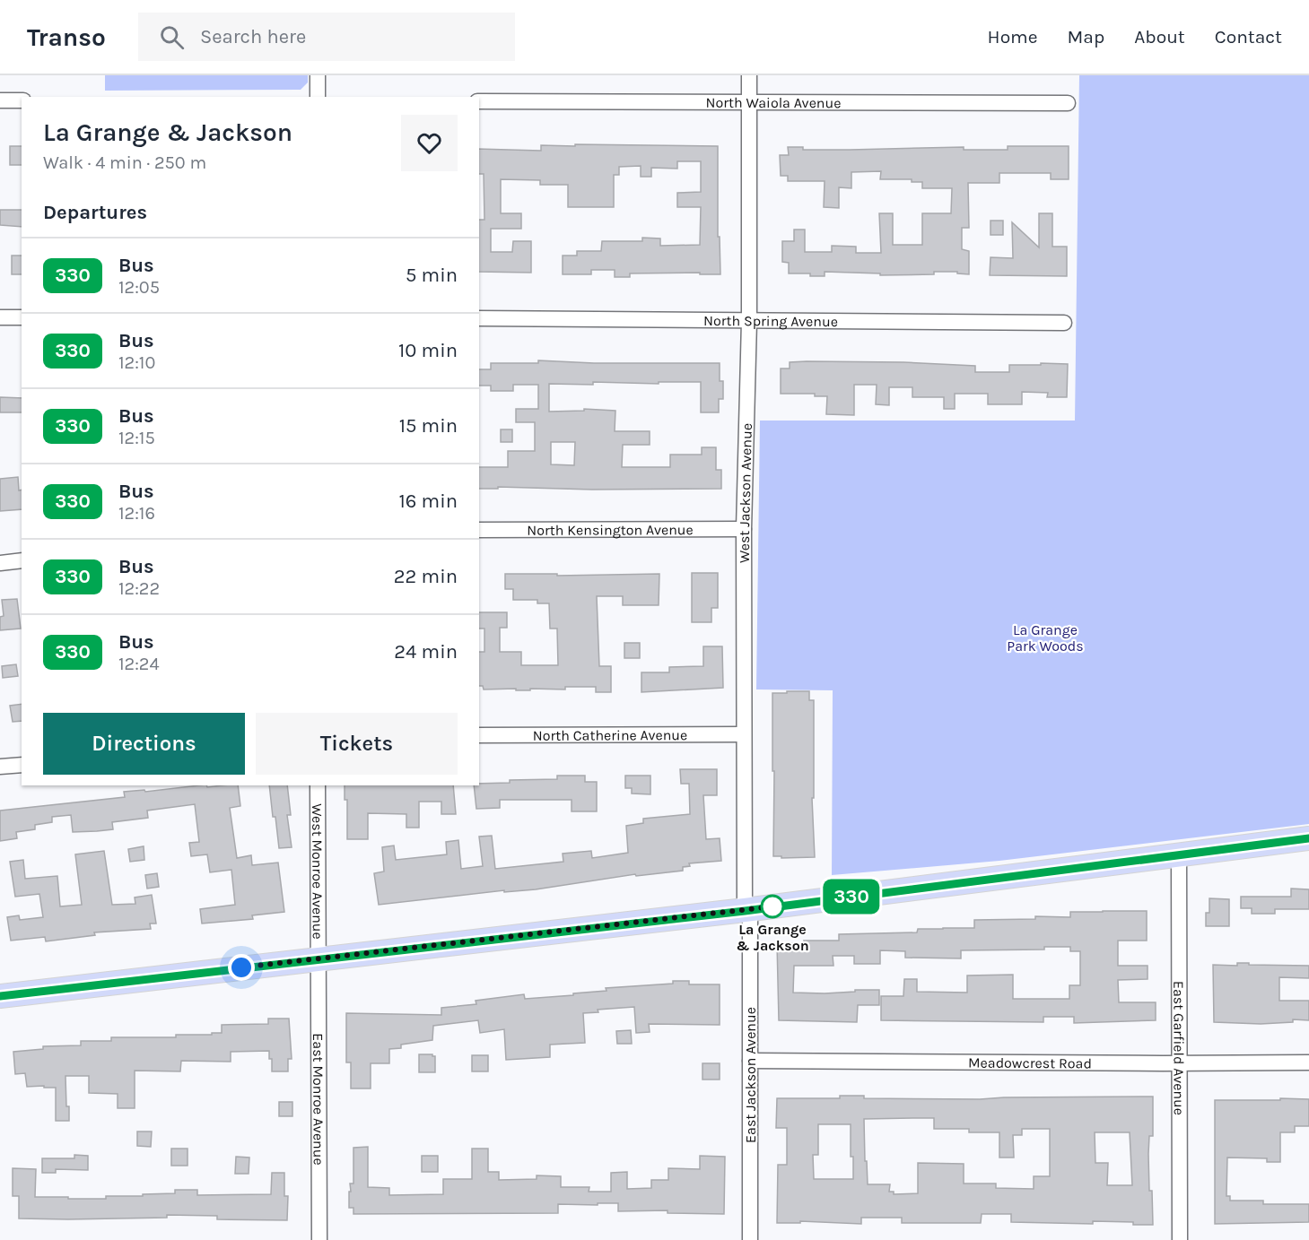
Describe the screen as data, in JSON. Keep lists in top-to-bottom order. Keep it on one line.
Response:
{"streets":{"street":["North Waiola Avenue","North Spring Avenue","West Jackson Avenue","North Kensington Avenue","North Catherine Avenue","West Monroe Avenue","East Garfield Avenue","Meadowcrest Road","East Jackson Avenue","East Monroe Avenue"]},"crossings":[["North Waiola Avenue","West Jackson Avenue"],["North Spring Avenue","West Jackson Avenue"],["West Jackson Avenue","North Kensington Avenue"],["West Jackson Avenue","North Catherine Avenue"],["West Jackson Avenue","East Jackson Avenue"],["West Monroe Avenue","East Monroe Avenue"],["East Garfield Avenue","Meadowcrest Road"],["Meadowcrest Road","East Jackson Avenue"]],"parks":["La Grange Park Woods"],"places":["La Grange & Jackson"],"lines":["bus line 330"],"page":{"header":"Transo","search":"Search here","nav":["Home","Map","About","Contact"],"on_map":"330","heading":[["La Grange & Jackson","Walk · 4 min · 250 m"],"Departures"],"list":[{"mark":"330","name":"Bus","note":"12:05","value":"5 min"},{"mark":"330","name":"Bus","note":"12:10","value":"10 min"},{"mark":"330","name":"Bus","note":"12:15","value":"15 min"},{"mark":"330","name":"Bus","note":"12:16","value":"16 min"},{"mark":"330","name":"Bus","note":"12:22","value":"22 min"},{"mark":"330","name":"Bus","note":"12:24","value":"24 min"}],"buttons":["Directions","Tickets"]}}
